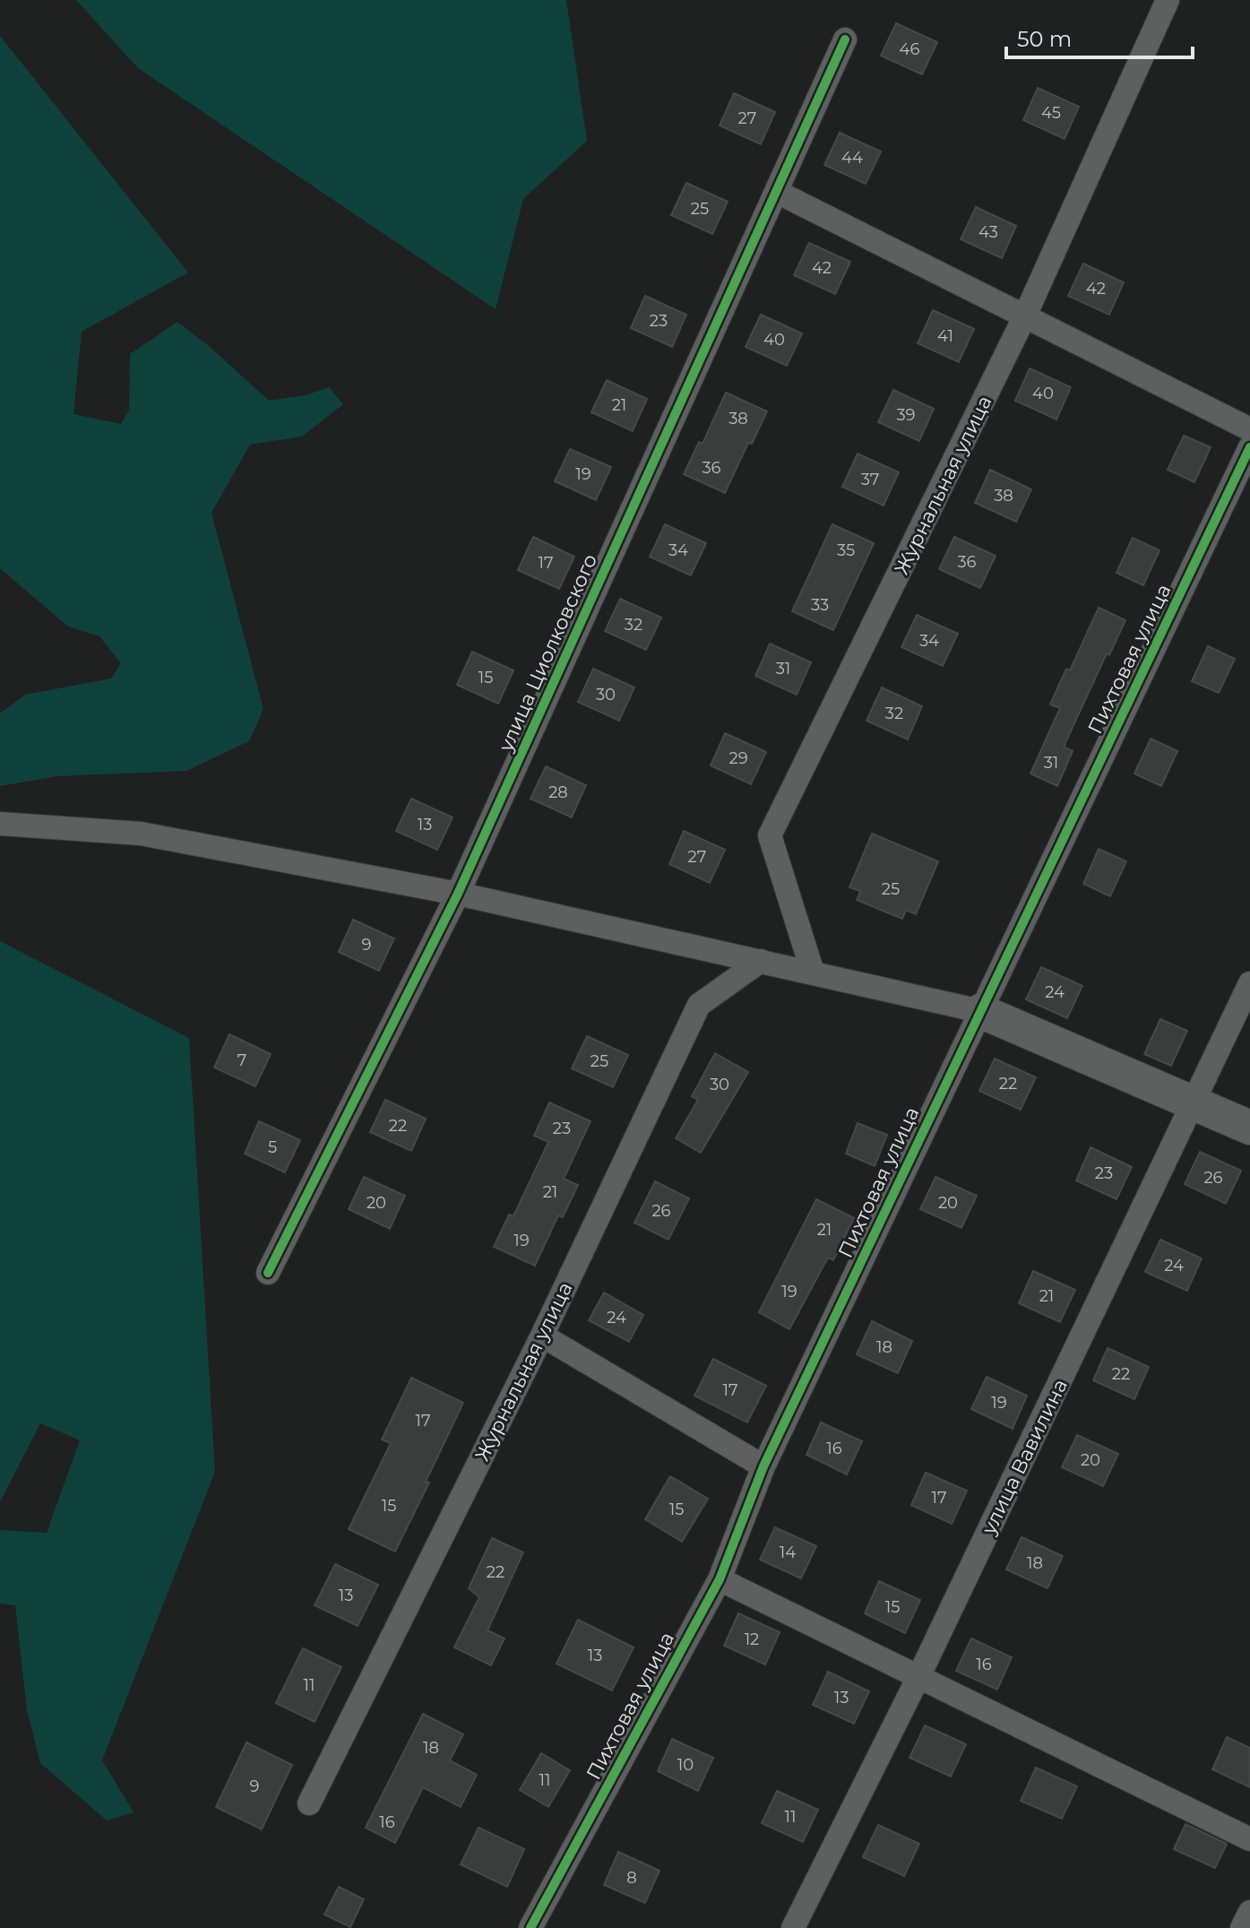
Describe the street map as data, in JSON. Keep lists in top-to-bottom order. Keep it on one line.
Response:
{"streets":{"street":["Журнальная улица","улица Циолковского","Пихтовая улица","улица Вавилина"]},"house_numbers":["46","45","27","44","25","43","42","42","23","41","40","40","21","39","38","36","19","37","38","34","35","36","17","33","32","34","31","15","30","32","29","31","28","13","27","25","9","24","7","25","22","30","22","23","5","23","26","21","20","20","26","21","19","24","19","21","24","18","22","17","19","17","16","20","17","15","15","14","18","22","13","15","12","13","16","11","13","18","10","11","9","11","16","8"],"scale_bar":"50 m"}
